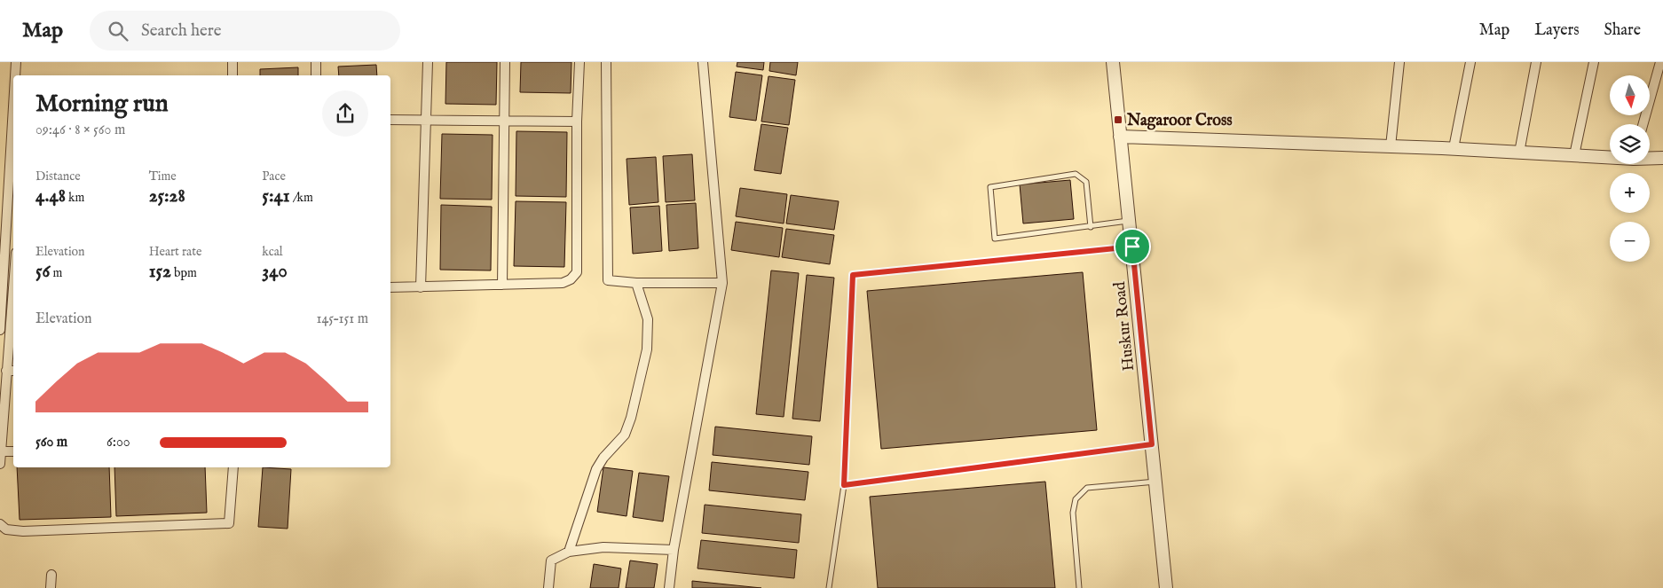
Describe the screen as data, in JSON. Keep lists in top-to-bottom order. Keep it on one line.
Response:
{"streets":{"street":["Huskur Road"]},"places":{"transit":["Nagaroor Cross"]},"north":"bottom","page":{"header":"Map","search":"Search here","nav":["Map","Layers","Share"],"map_buttons":["+","−"],"heading":["Morning run","09:46 · 8 × 560 m"],"stats":[["Distance","4.48 km"],["Time","25:28"],["Pace","5:41 /km"],["Elevation","56 m"],["Heart rate","152 bpm"],["kcal","340"]],"chart":["Elevation","145–151 m"],"list":[{"name":"560 m","note":"6:00"}]}}
